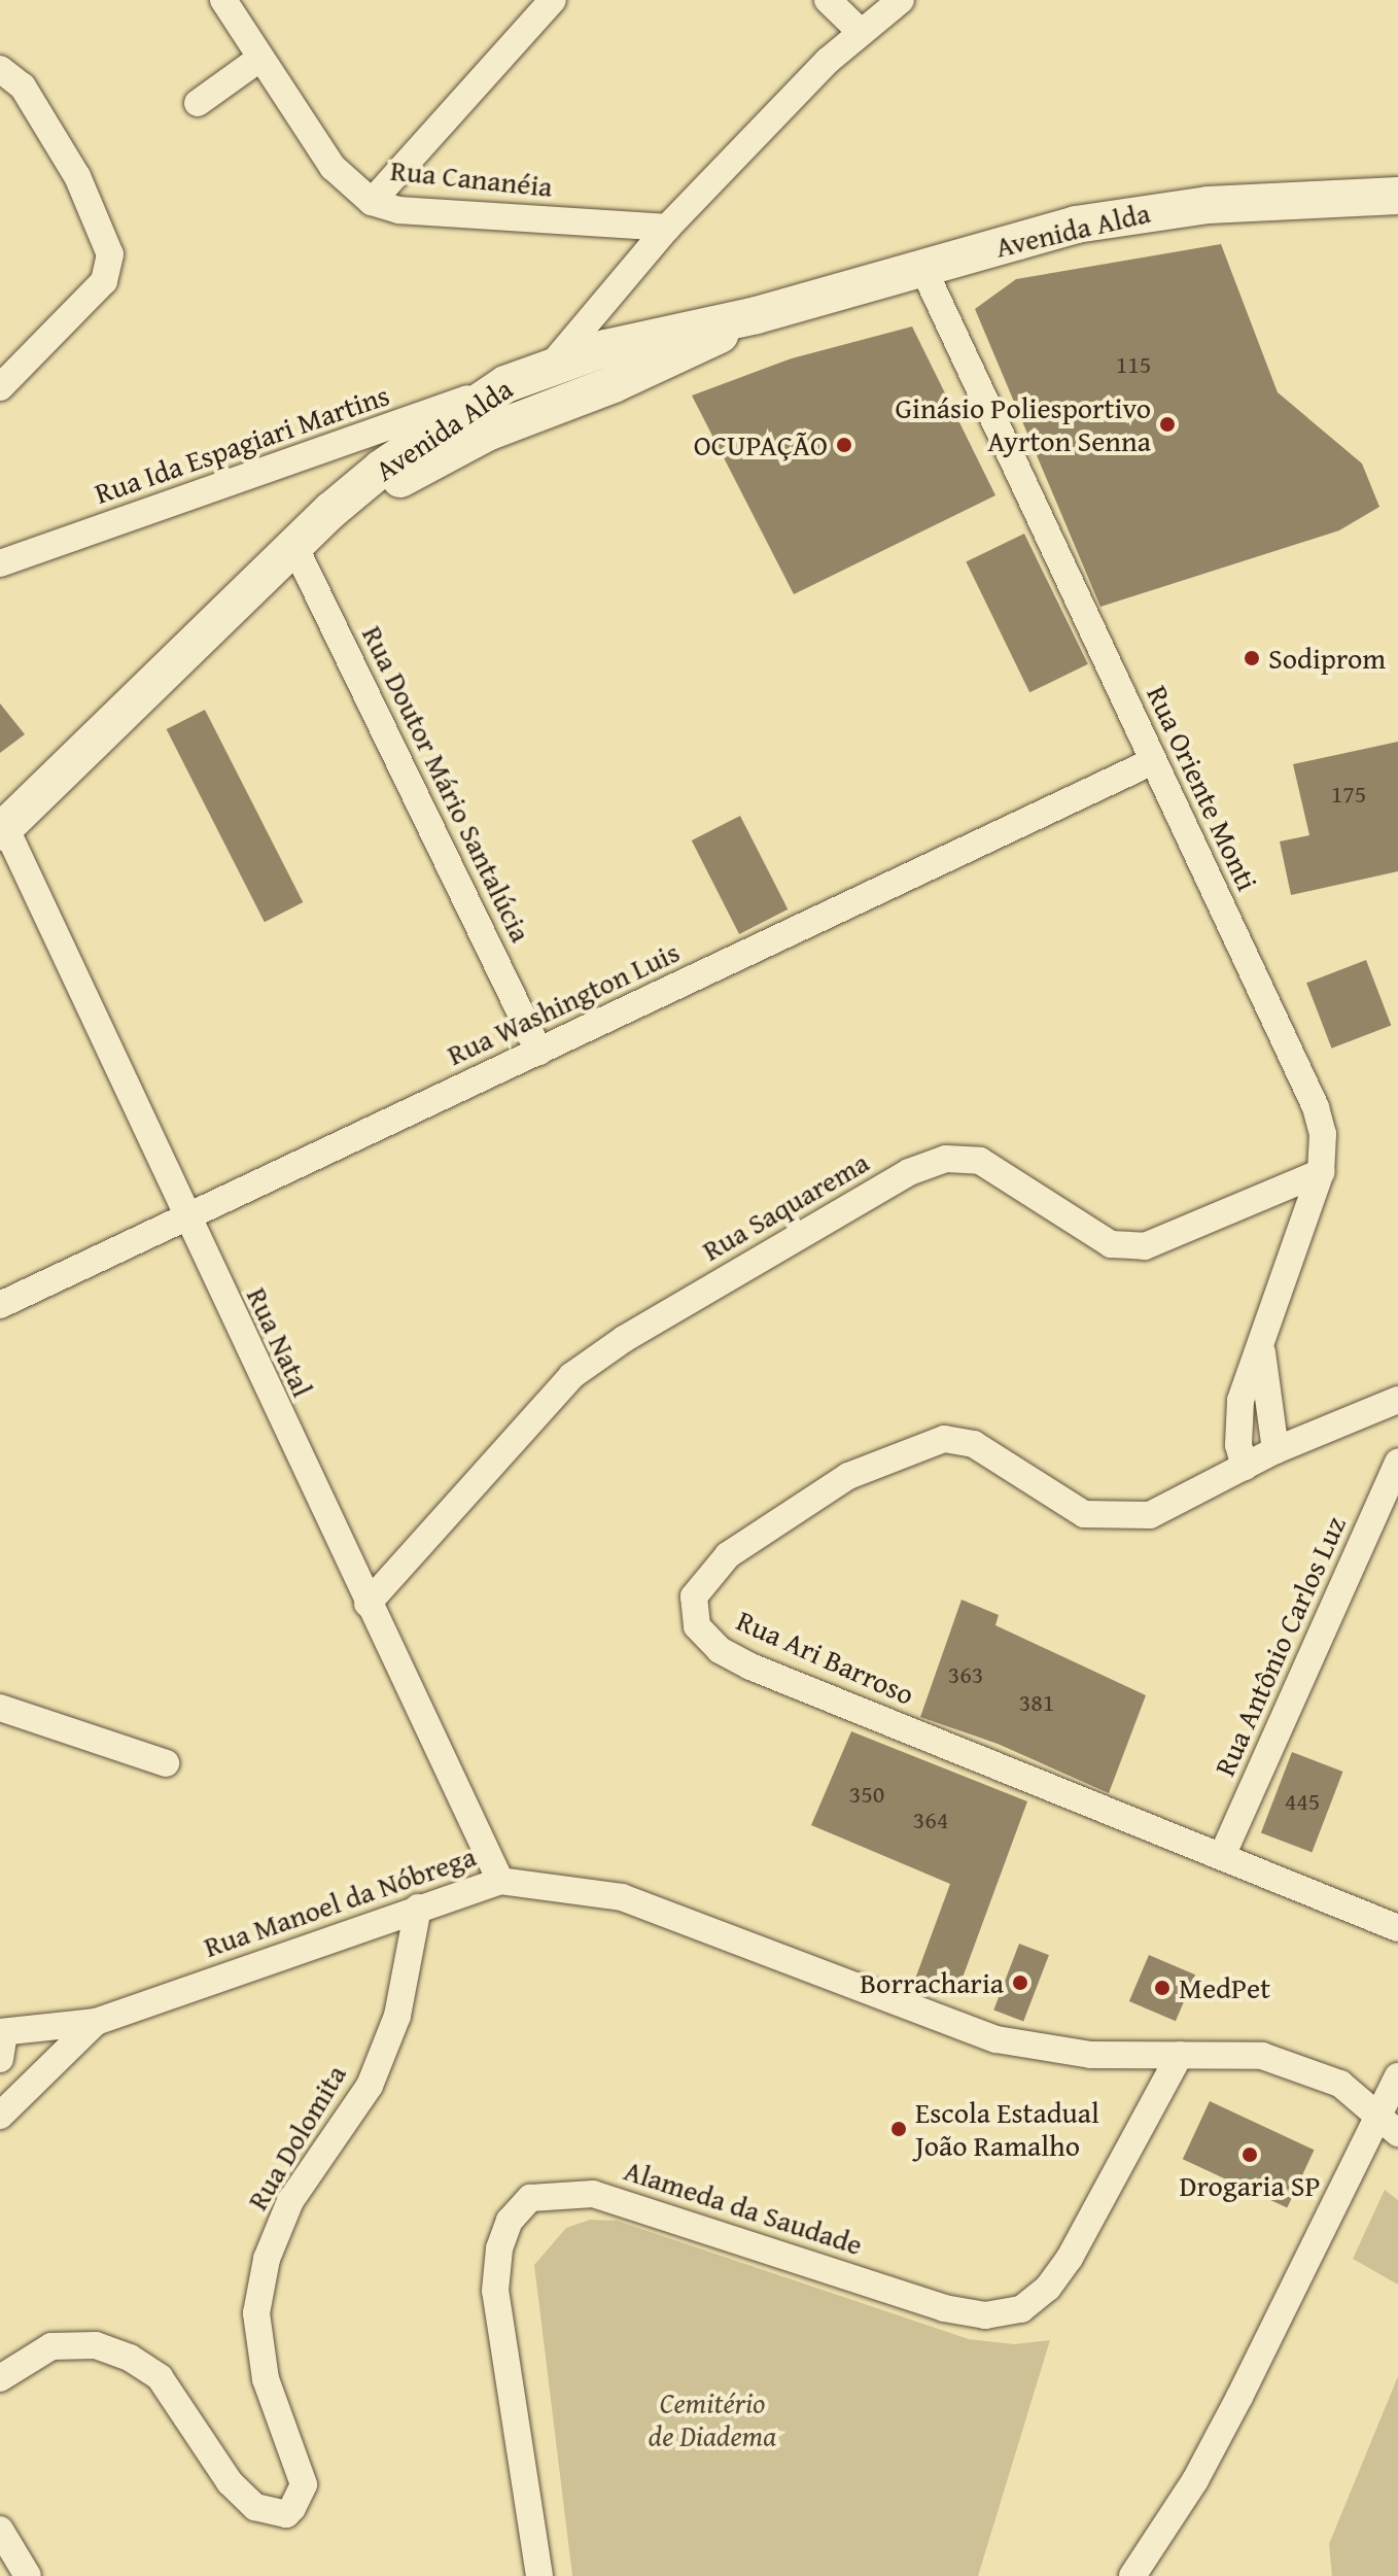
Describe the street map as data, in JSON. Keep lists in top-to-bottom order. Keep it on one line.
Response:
{"streets":{"main road":["Avenida Alda"],"street":["Rua Cananéia","Rua Ida Espagiari Martins","Rua Doutor Mário Santalúcia","Rua Oriente Monti","Rua Washington Luis","Rua Saquarema","Rua Natal","Rua Antônio Carlos Luz","Rua Ari Barroso","Rua Manoel da Nóbrega","Rua Dolomita","Alameda da Saudade"]},"crossings":[["Avenida Alda","Rua Ida Espagiari Martins"],["Avenida Alda","Rua Doutor Mário Santalúcia"],["Avenida Alda","Rua Oriente Monti"],["Avenida Alda","Rua Natal"],["Rua Doutor Mário Santalúcia","Rua Washington Luis"],["Rua Oriente Monti","Rua Washington Luis"],["Rua Oriente Monti","Rua Saquarema"],["Rua Oriente Monti","Rua Ari Barroso"],["Rua Washington Luis","Rua Natal"],["Rua Saquarema","Rua Natal"],["Rua Natal","Rua Manoel da Nóbrega"],["Rua Antônio Carlos Luz","Rua Ari Barroso"],["Rua Manoel da Nóbrega","Rua Dolomita"],["Rua Manoel da Nóbrega","Alameda da Saudade"]],"parks":["Cemitério de Diadema"],"places":["Ginásio Poliesportivo Ayrton Senna","OCUPAÇÃO","Sodiprom","Borracharia","MedPet","Escola Estadual João Ramalho","Drogaria SP"],"house_numbers":["115","175","363","381","350","445","364"]}
